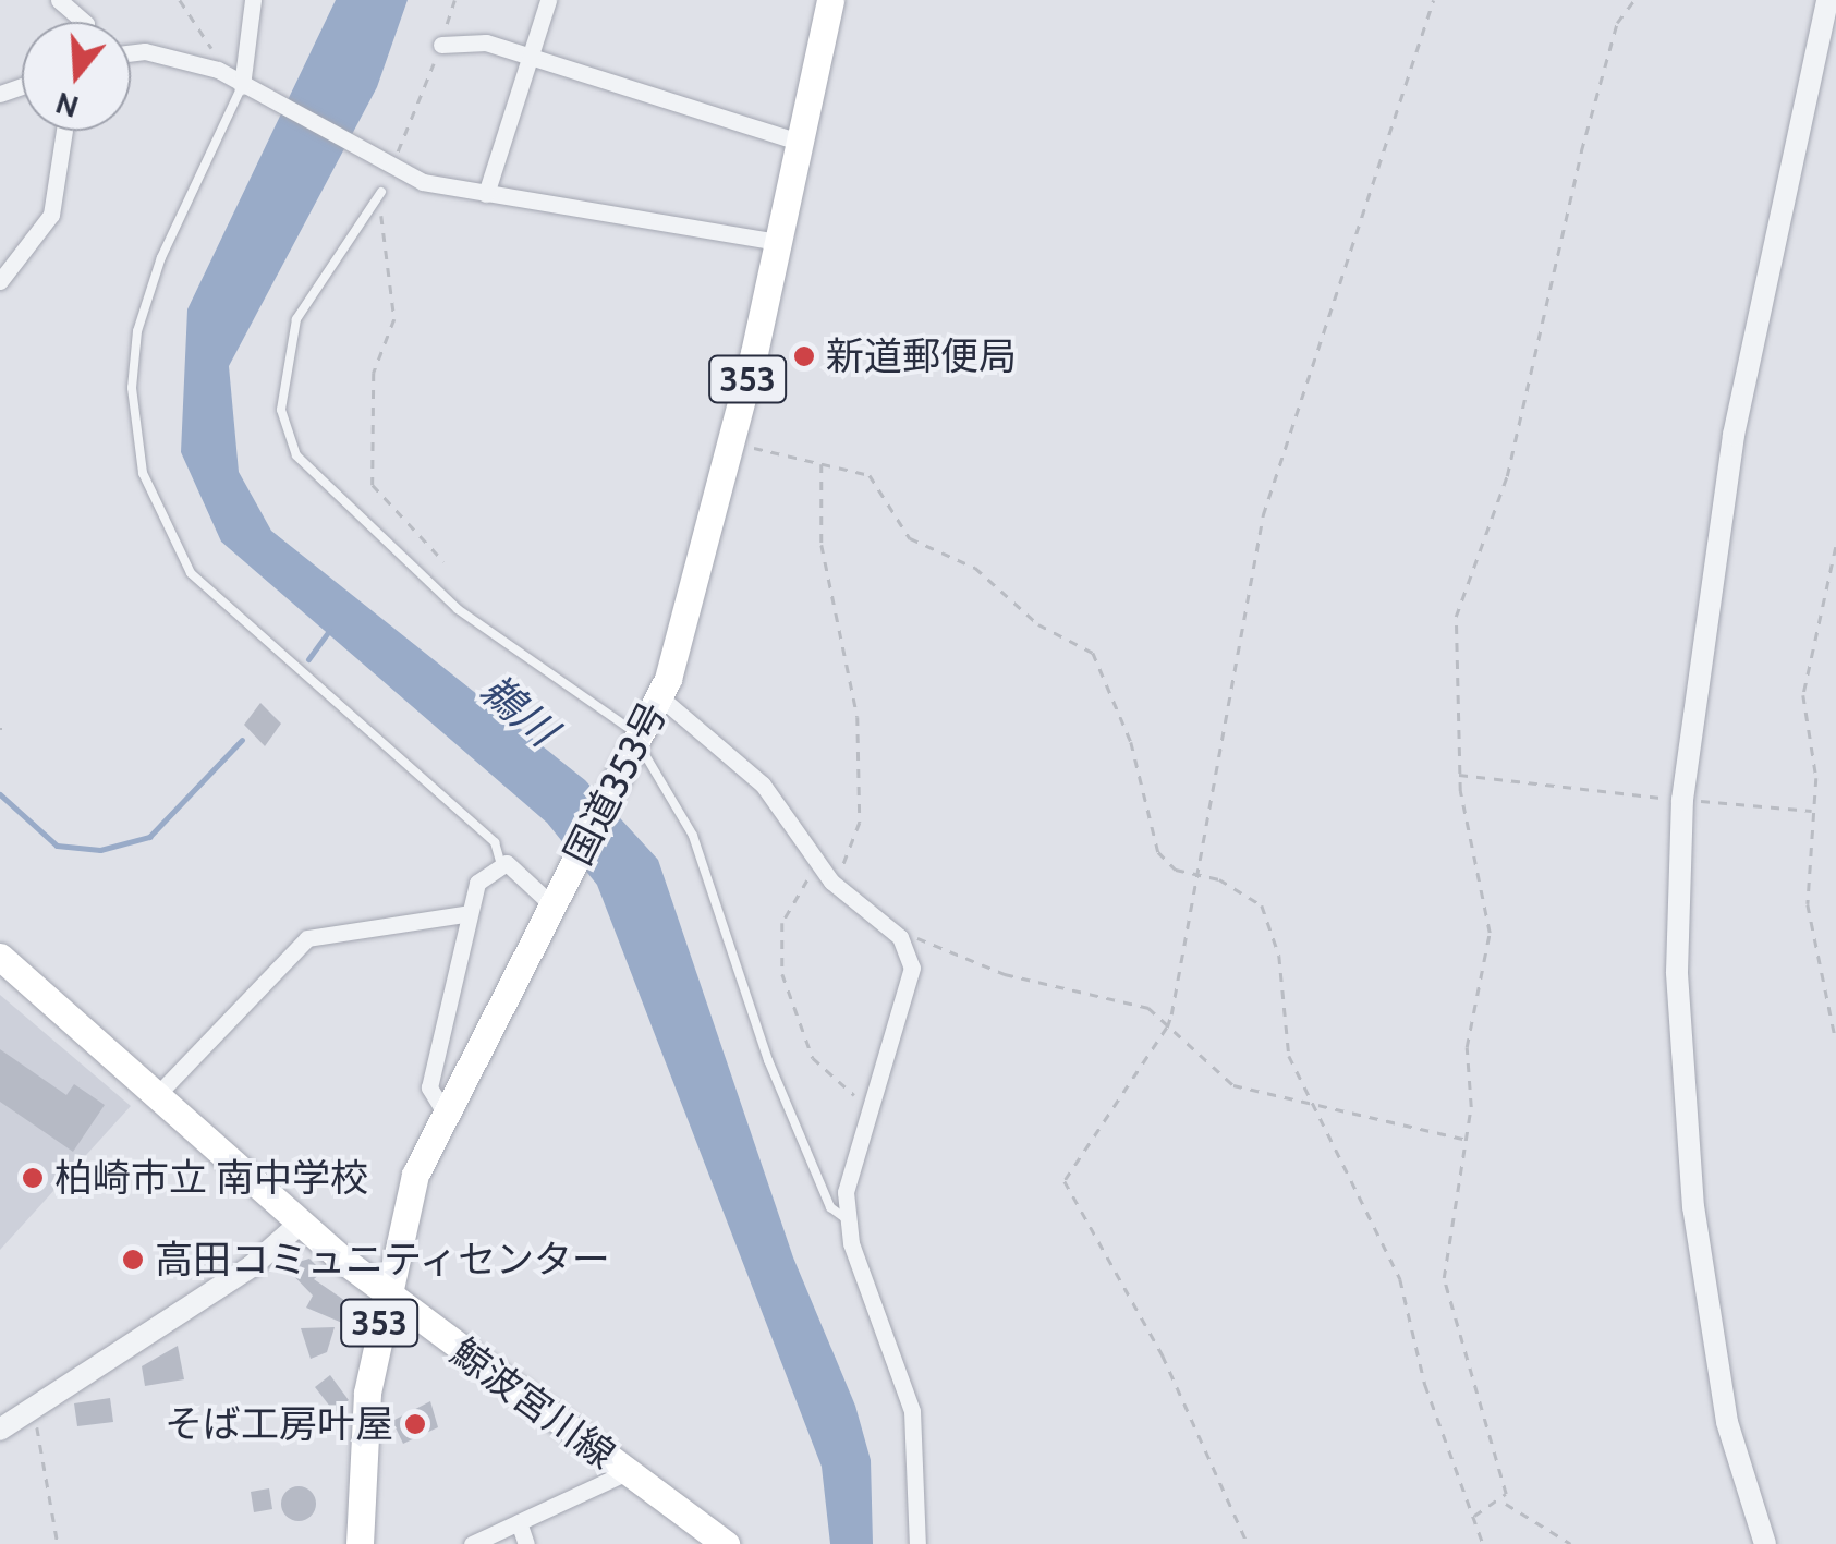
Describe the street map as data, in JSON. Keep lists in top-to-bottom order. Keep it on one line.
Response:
{"streets":{"main road":["353","国道353号","鯨波宮川線"]},"crossings":[["国道353号","鯨波宮川線"]],"water":["鵜川"],"places":["新道郵便局","柏崎市立 南中学校","高田コミュニティセンター","そば工房叶屋"],"north":"bottom"}
